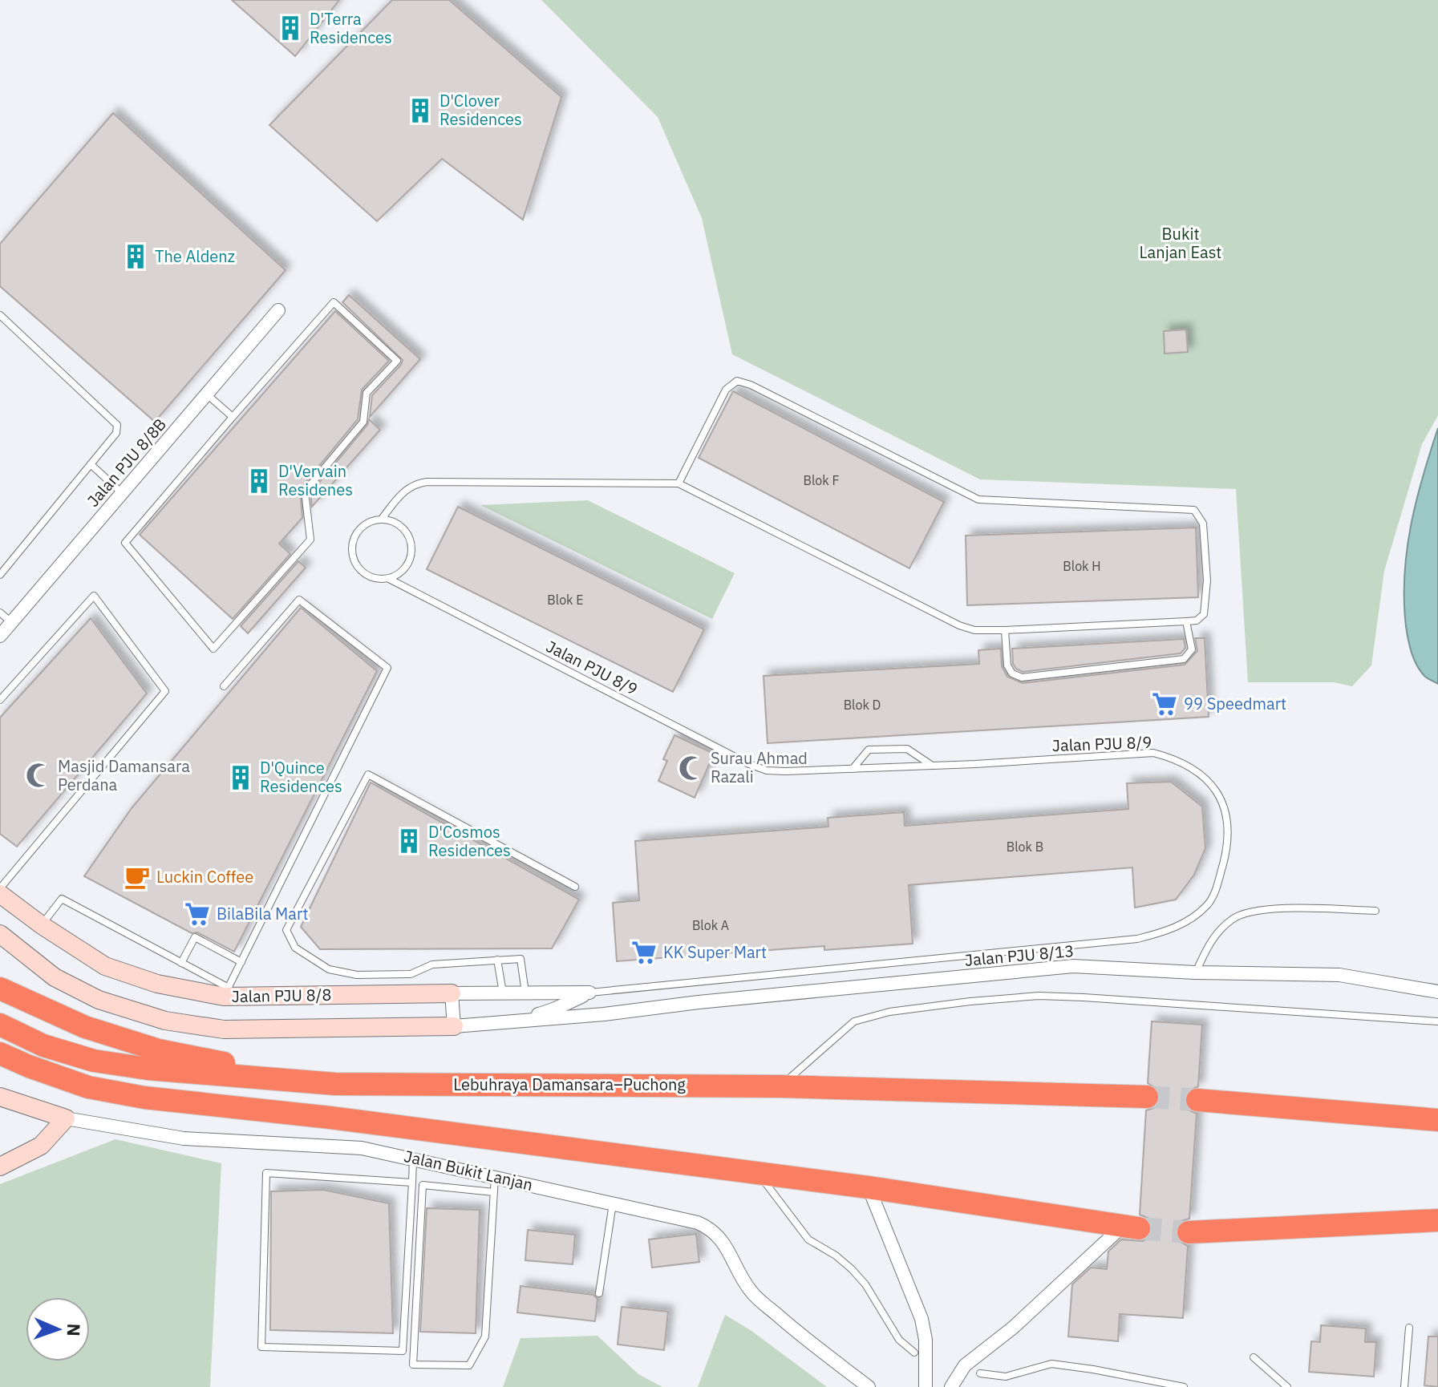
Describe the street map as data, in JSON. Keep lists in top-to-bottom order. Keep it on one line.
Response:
{"streets":{"highway":["Lebuhraya Damansara–Puchong"],"street":["Jalan PJU 8/8B","Jalan PJU 8/13","Jalan PJU 8/8","Jalan Bukit Lanjan"],"lane":["Jalan PJU 8/9"]},"crossings":[["Jalan PJU 8/9","Jalan PJU 8/8"],["Jalan PJU 8/13","Jalan PJU 8/8"]],"parks":["Bukit Lanjan East"],"places":{"building":["D'Terra Residences","D'Clover Residences","The Aldenz","D'Vervain Residenes","D'Quince Residences","D'Cosmos Residences"],"supermarket":["99 Speedmart","BilaBila Mart","KK Super Mart"],"mosque":["Surau Ahmad Razali","Masjid Damansara Perdana"],"cafe":["Luckin Coffee"]},"house_numbers":["Blok F","Blok H","Blok E","Blok D","Blok B","Blok A"],"north":"right"}
